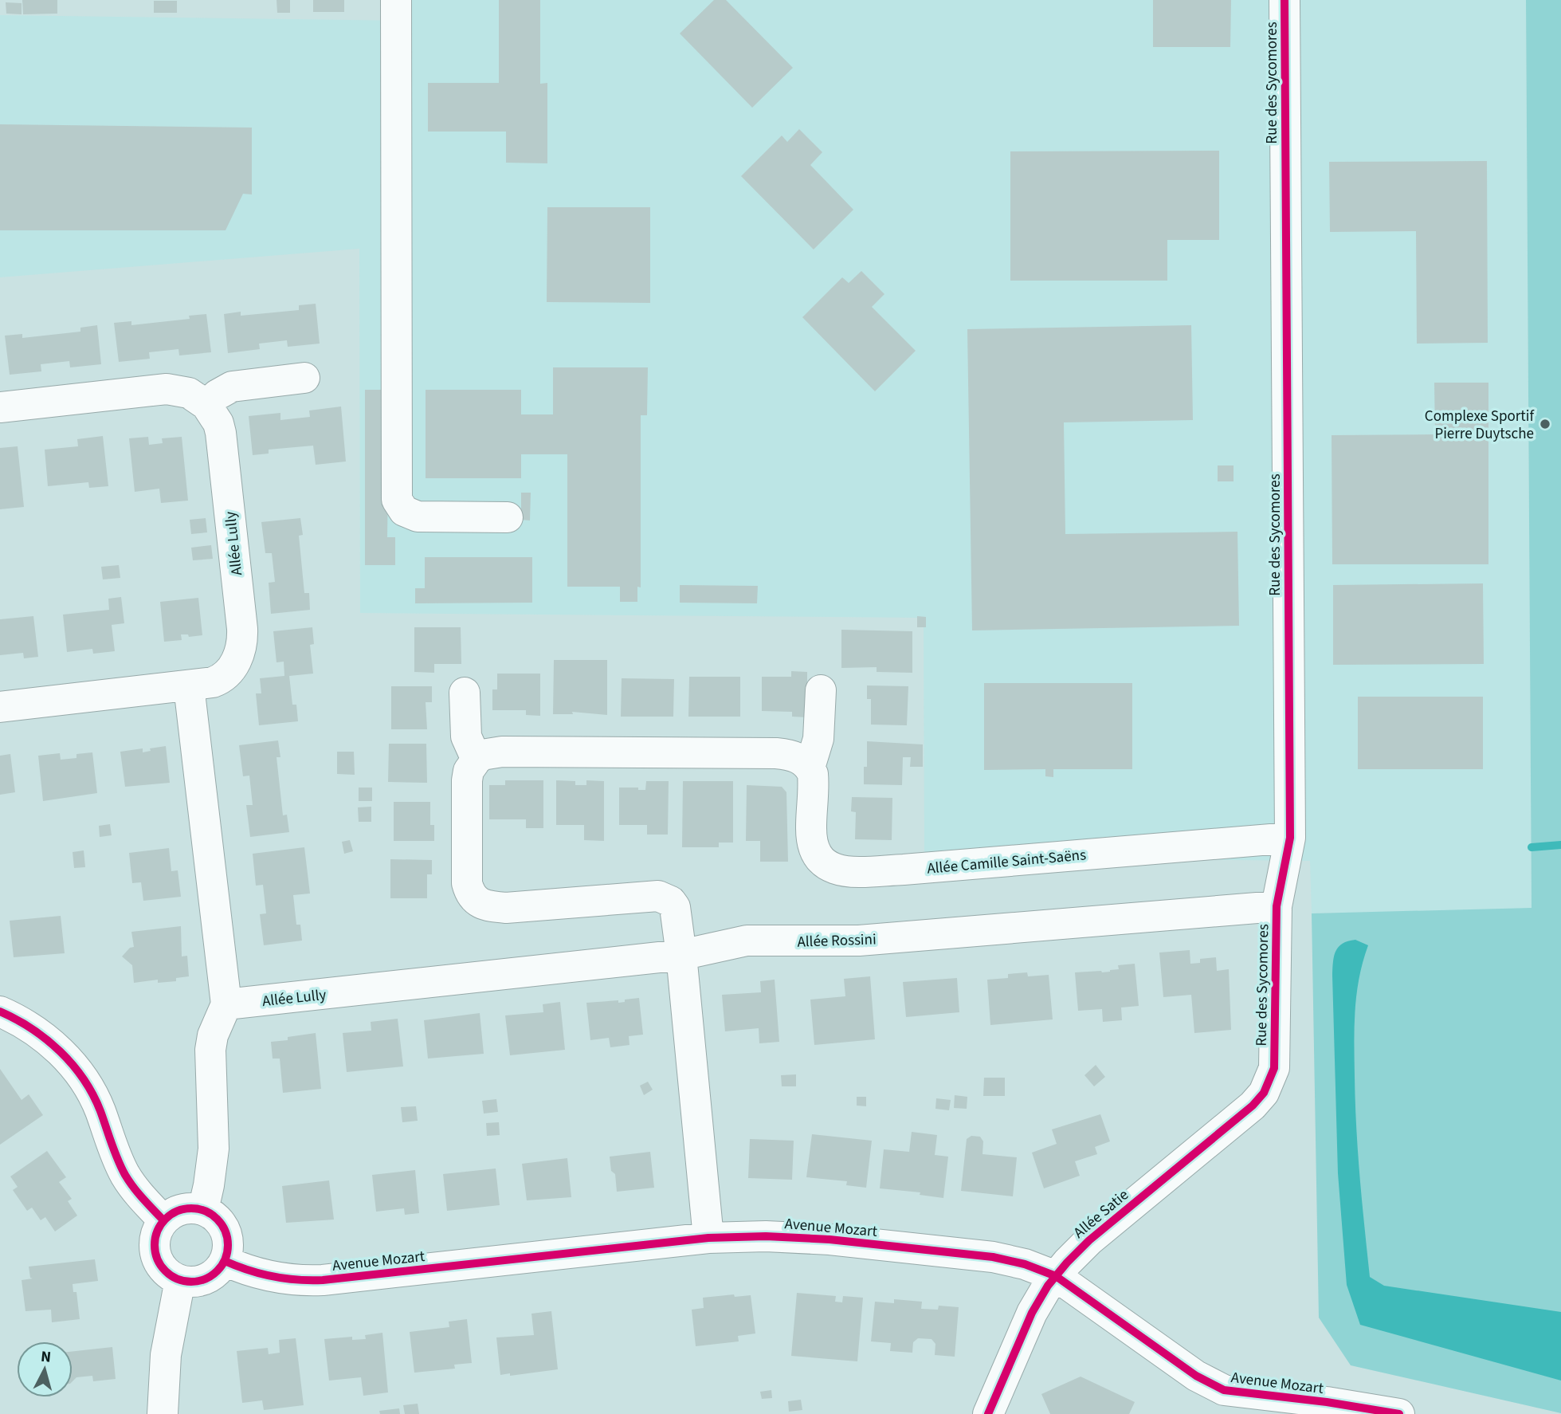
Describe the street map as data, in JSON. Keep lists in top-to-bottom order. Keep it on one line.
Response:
{"streets":{"street":["Rue des Sycomores","Allée Lully","Allée Camille Saint-Saëns","Allée Rossini","Allée Satie","Avenue Mozart"]},"crossings":[["Rue des Sycomores","Allée Camille Saint-Saëns"],["Rue des Sycomores","Allée Rossini"],["Rue des Sycomores","Allée Satie"],["Allée Lully","Allée Rossini"],["Allée Satie","Avenue Mozart"]],"places":["Complexe Sportif Pierre Duytsche"],"north":"top"}
